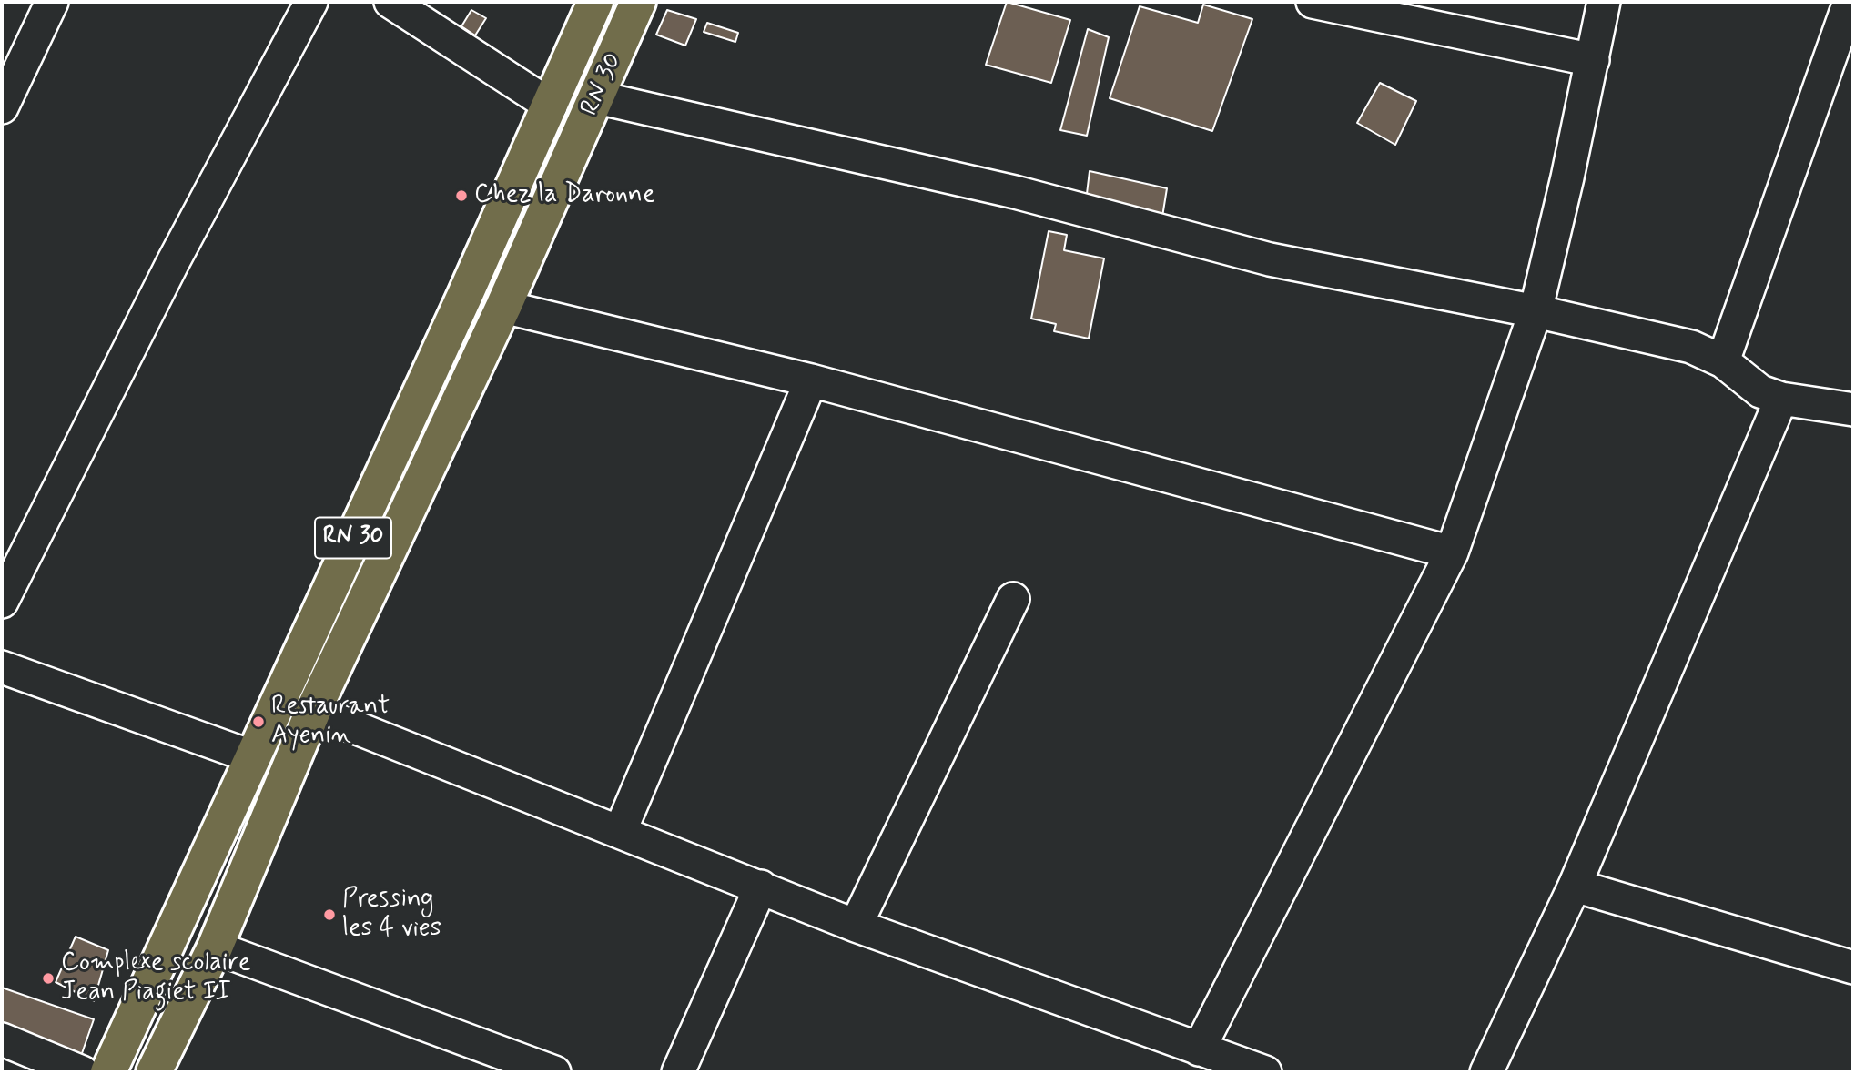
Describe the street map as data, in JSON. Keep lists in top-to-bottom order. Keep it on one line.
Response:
{"streets":{"main road":["RN 30"]},"places":["Chez la Daronne","Restaurant Ayenin","Pressing les 4 vies","Complexe scolaire Jean Piagiet II"]}
